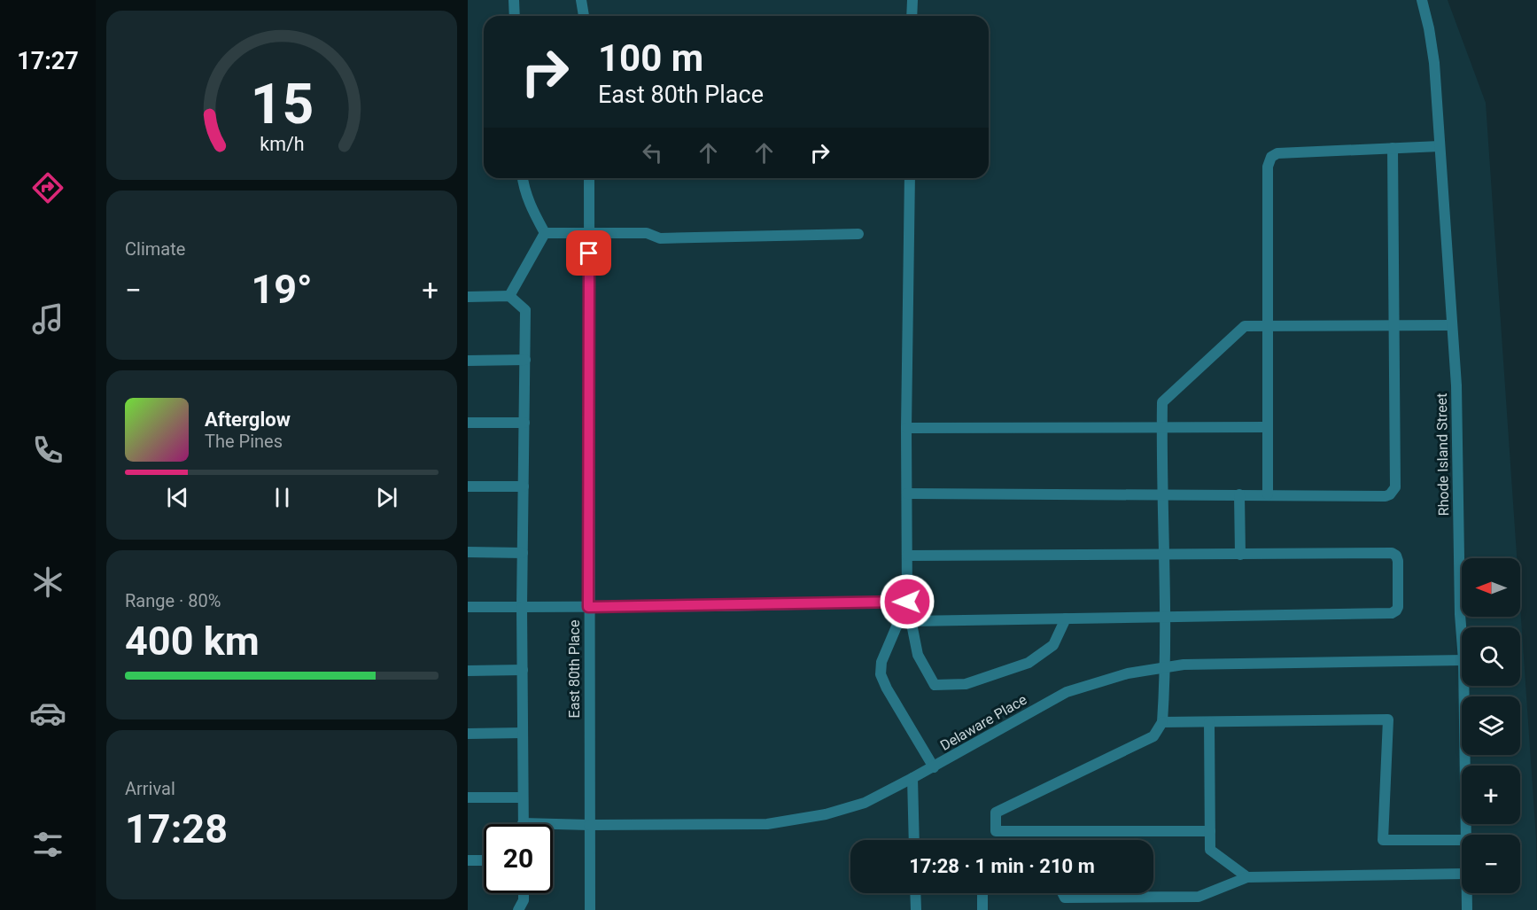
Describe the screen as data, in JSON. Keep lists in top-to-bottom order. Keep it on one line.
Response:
{"streets":{"street":["Rhode Island Street","East 80th Place","Delaware Place"]},"crossings":[["East 80th Place","Delaware Place"]],"north":"left","page":{"tabs":"17:27","turn":["100 m","East 80th Place"],"tile":["Climate",["Range · 80%","400 km"],["Arrival","17:28"]],"heat":["−","19°","+"],"song":["Afterglow","The Pines"],"map_buttons":["+","−"],"limit":"20","trip":"17:28 · 1 min · 210 m","gauge":["15","km/h"]}}
